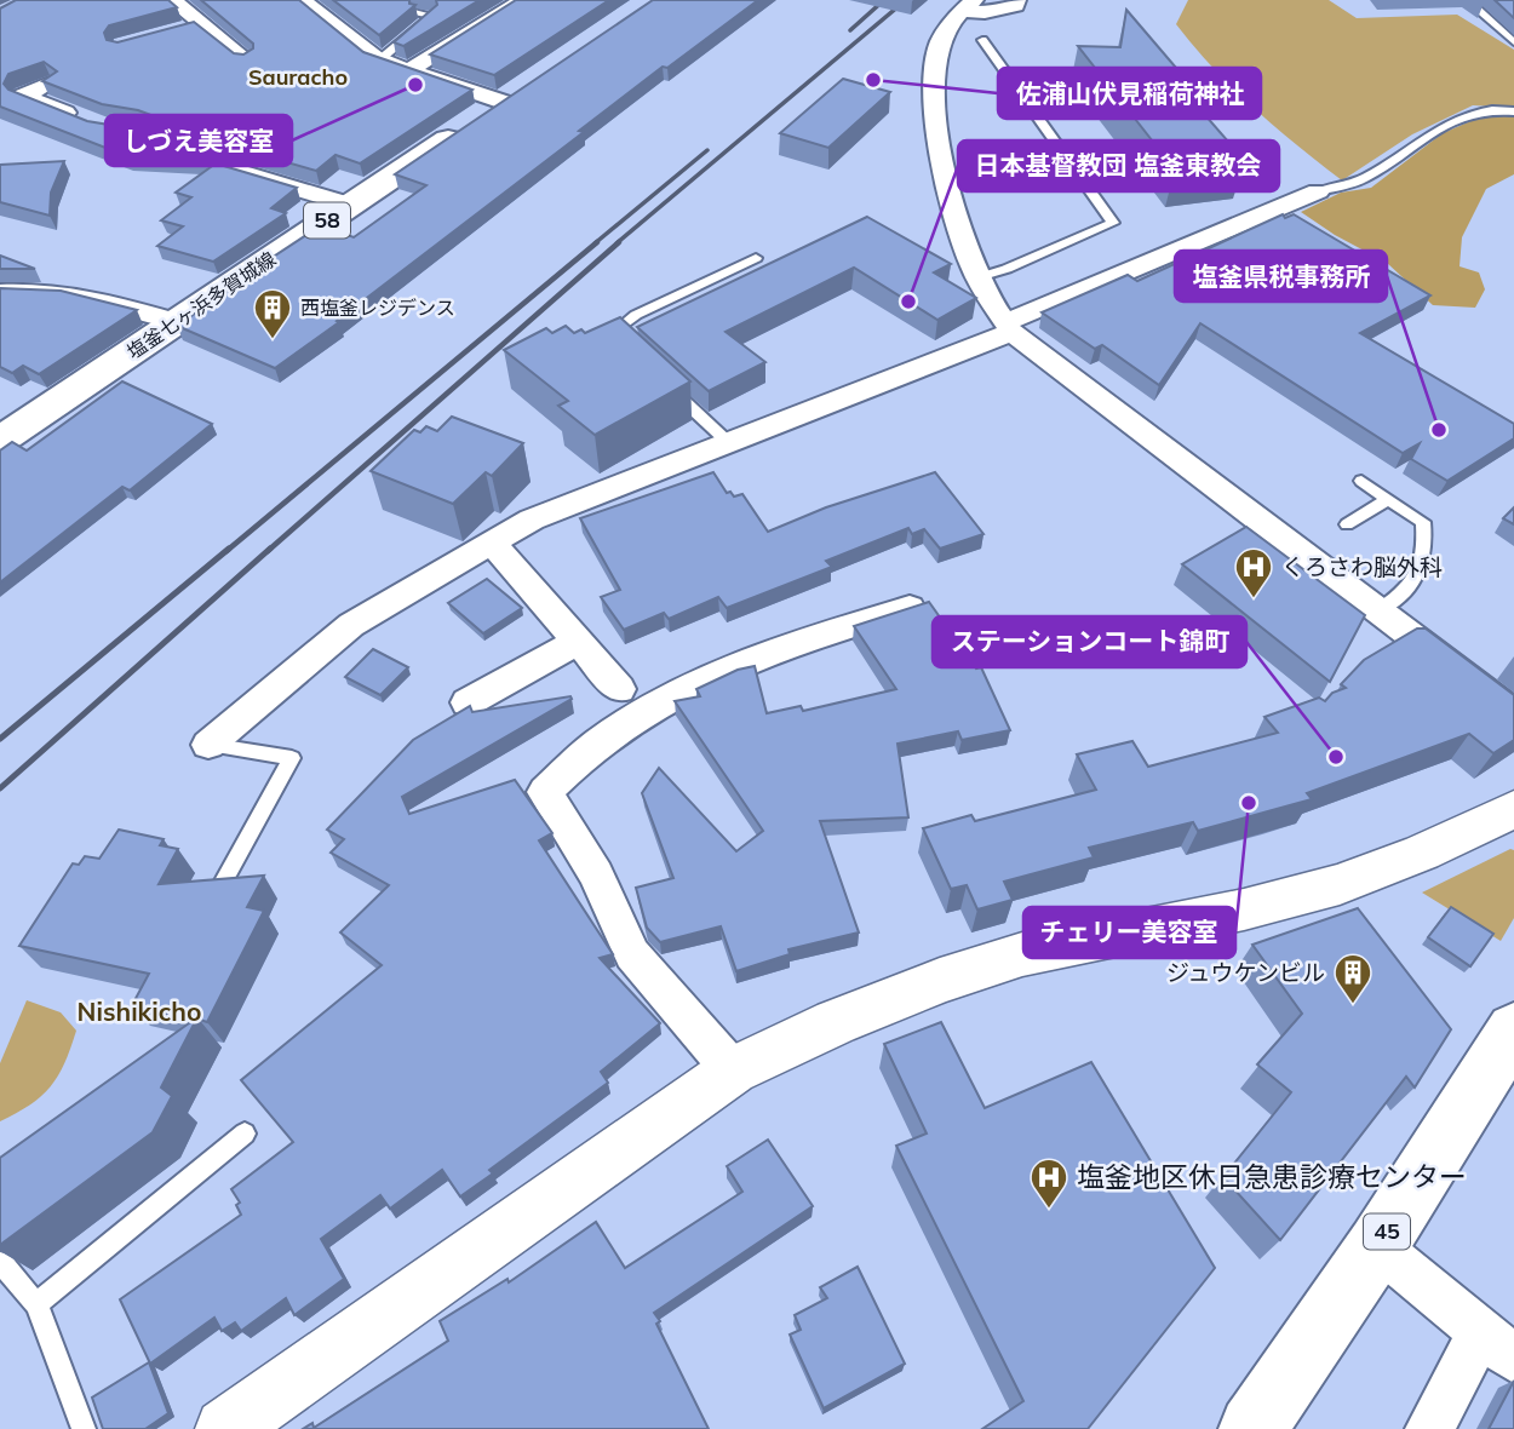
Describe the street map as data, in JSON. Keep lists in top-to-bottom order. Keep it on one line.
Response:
{"streets":{"main road":["58","塩釜七ヶ浜多賀城線","45"]},"districts":["Sauracho","Nishikicho"],"places":{"other":["佐浦山伏見稲荷神社","しづえ美容室","日本基督教団 塩釜東教会","塩釜県税事務所","ステーションコート錦町","チェリー美容室"],"building":["西塩釜レジデンス","ジュウケンビル"],"hospital":["くろさわ脳外科","塩釜地区休日急患診療センター"]}}
